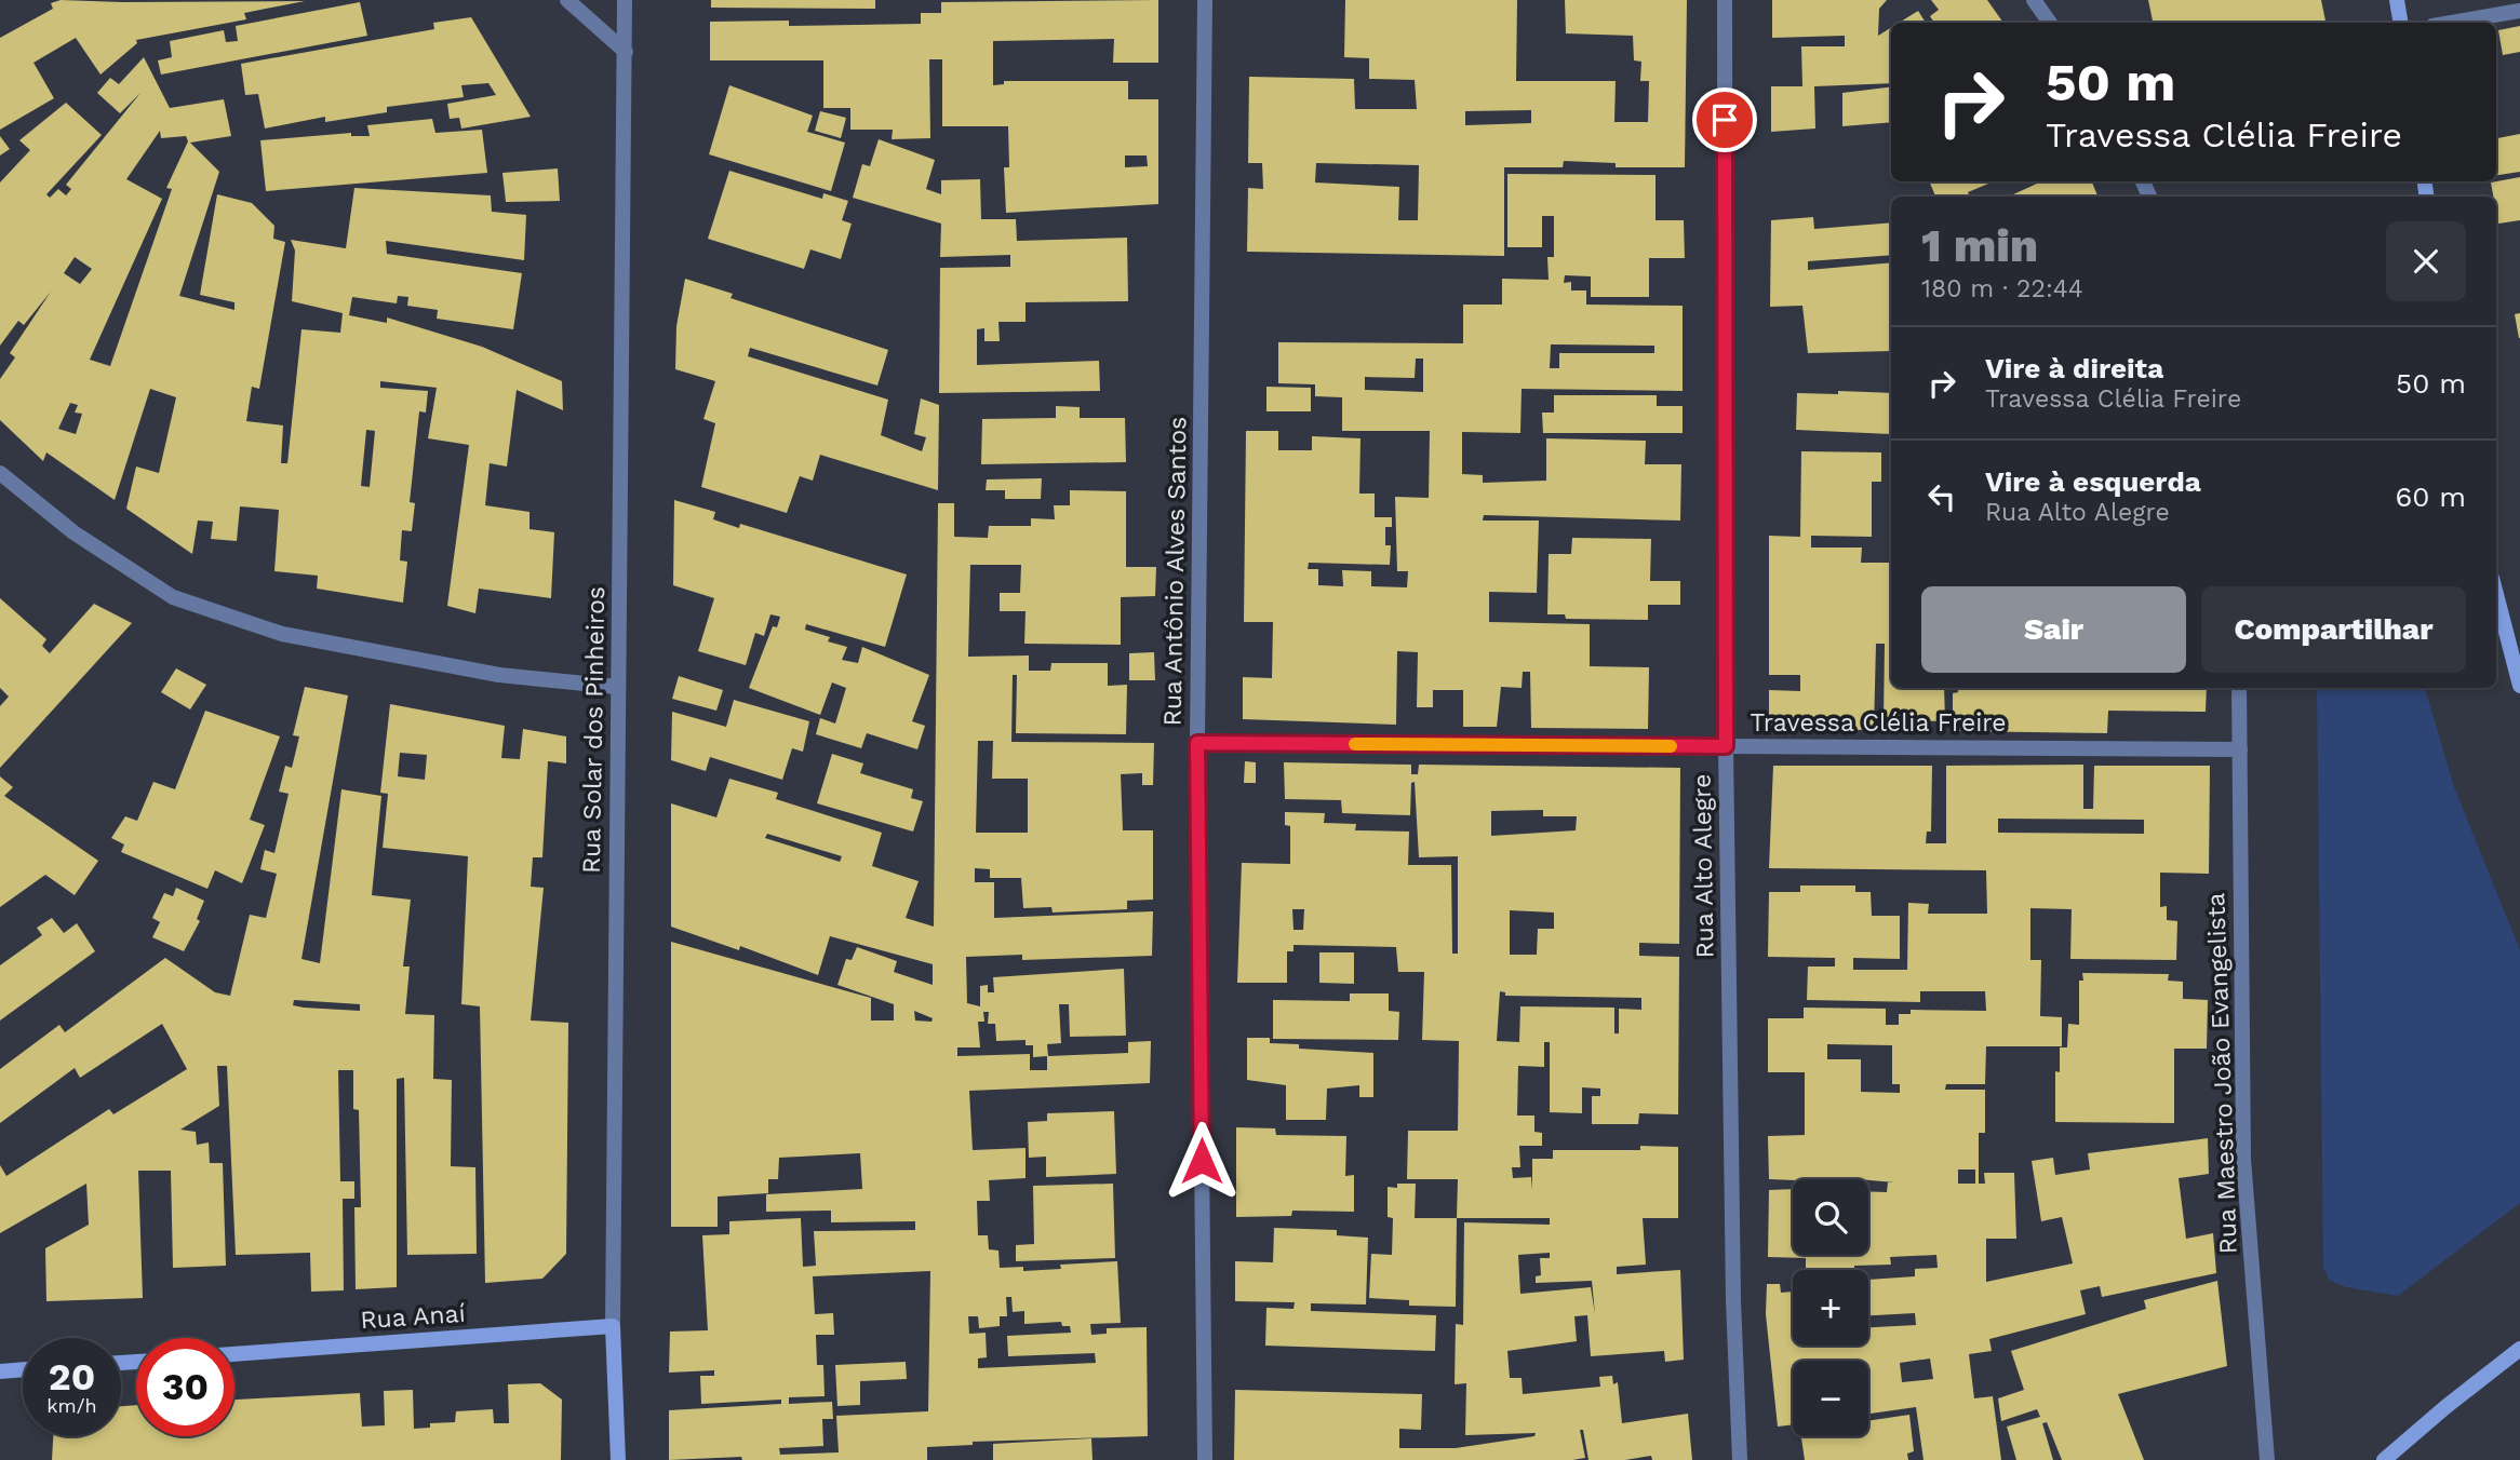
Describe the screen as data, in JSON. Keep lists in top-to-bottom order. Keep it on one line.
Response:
{"streets":{"street":["Rua Antônio Alves Santos","Travessa Clélia Freire","Rua Solar dos Pinheiros","Rua Alto Alegre","Rua Maestro João Evangelista","Rua Anaí"]},"crossings":[["Rua Antônio Alves Santos","Travessa Clélia Freire"],["Travessa Clélia Freire","Rua Alto Alegre"],["Travessa Clélia Freire","Rua Maestro João Evangelista"],["Rua Solar dos Pinheiros","Rua Anaí"]],"page":{"turn":["50 m","Travessa Clélia Freire"],"heading":["1 min","180 m · 22:44"],"list":[{"name":"Vire à direita","note":"Travessa Clélia Freire","value":"50 m"},{"name":"Vire à esquerda","note":"Rua Alto Alegre","value":"60 m"}],"buttons":["Sair","Compartilhar"],"map_buttons":["+","−"],"speed":"20 km/h","limit":"30"}}
